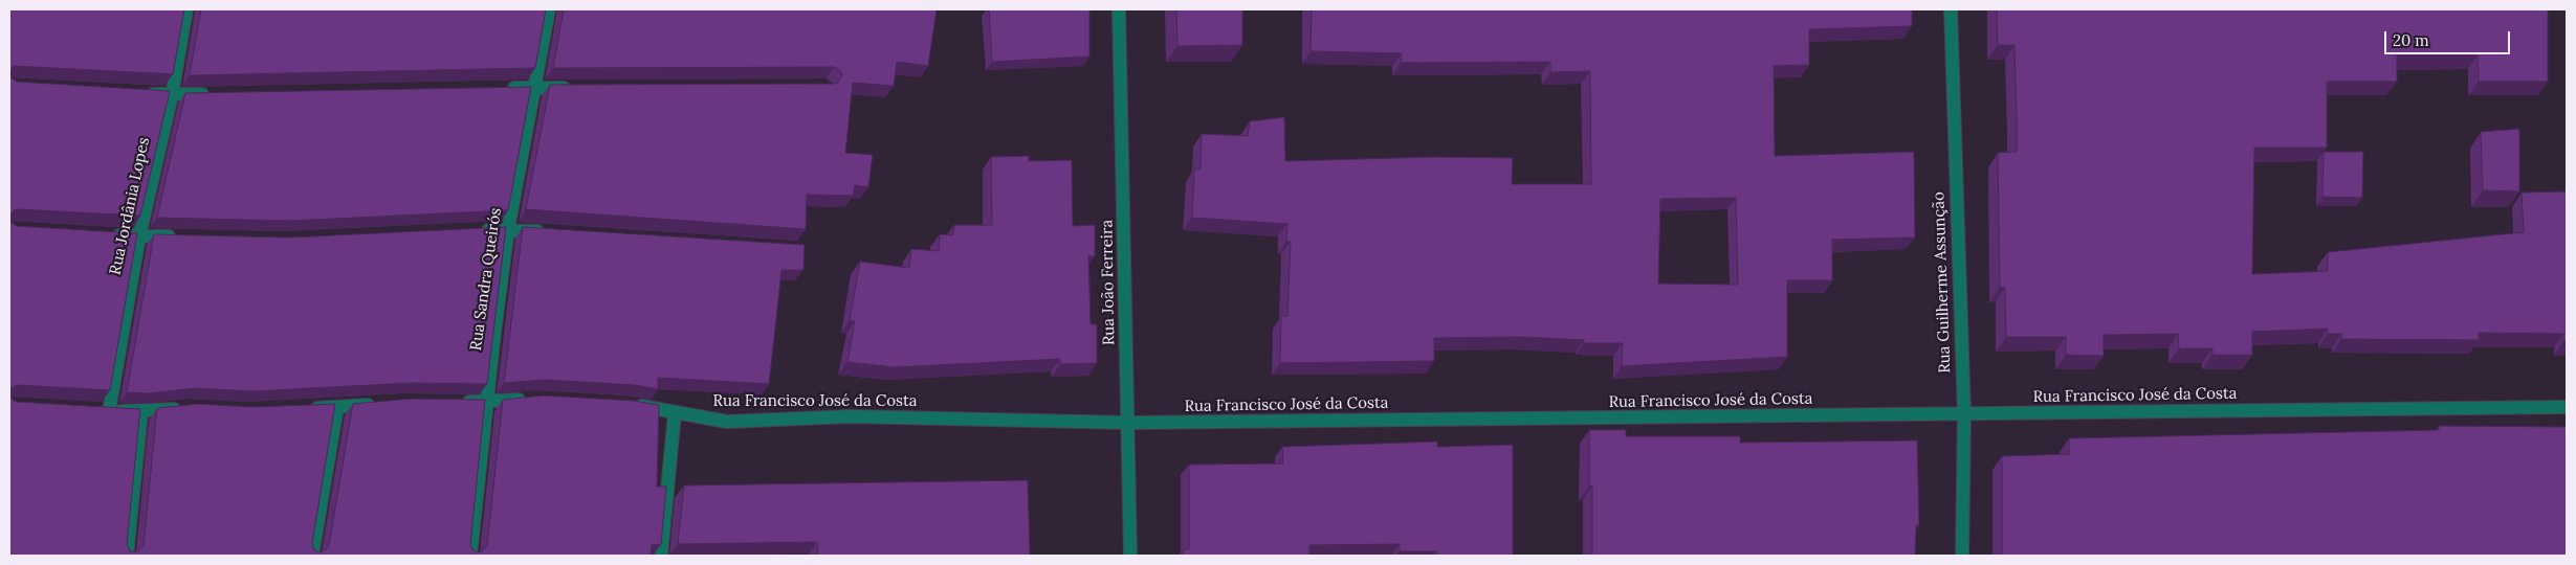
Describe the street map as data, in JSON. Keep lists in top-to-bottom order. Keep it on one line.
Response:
{"streets":{"street":["Rua Jordânia Lopes","Rua Sandra Queirós","Rua João Ferreira","Rua Guilherme Assunção","Rua Francisco José da Costa"]},"crossings":[["Rua João Ferreira","Rua Francisco José da Costa"],["Rua Guilherme Assunção","Rua Francisco José da Costa"]],"scale_bar":"20 m"}
